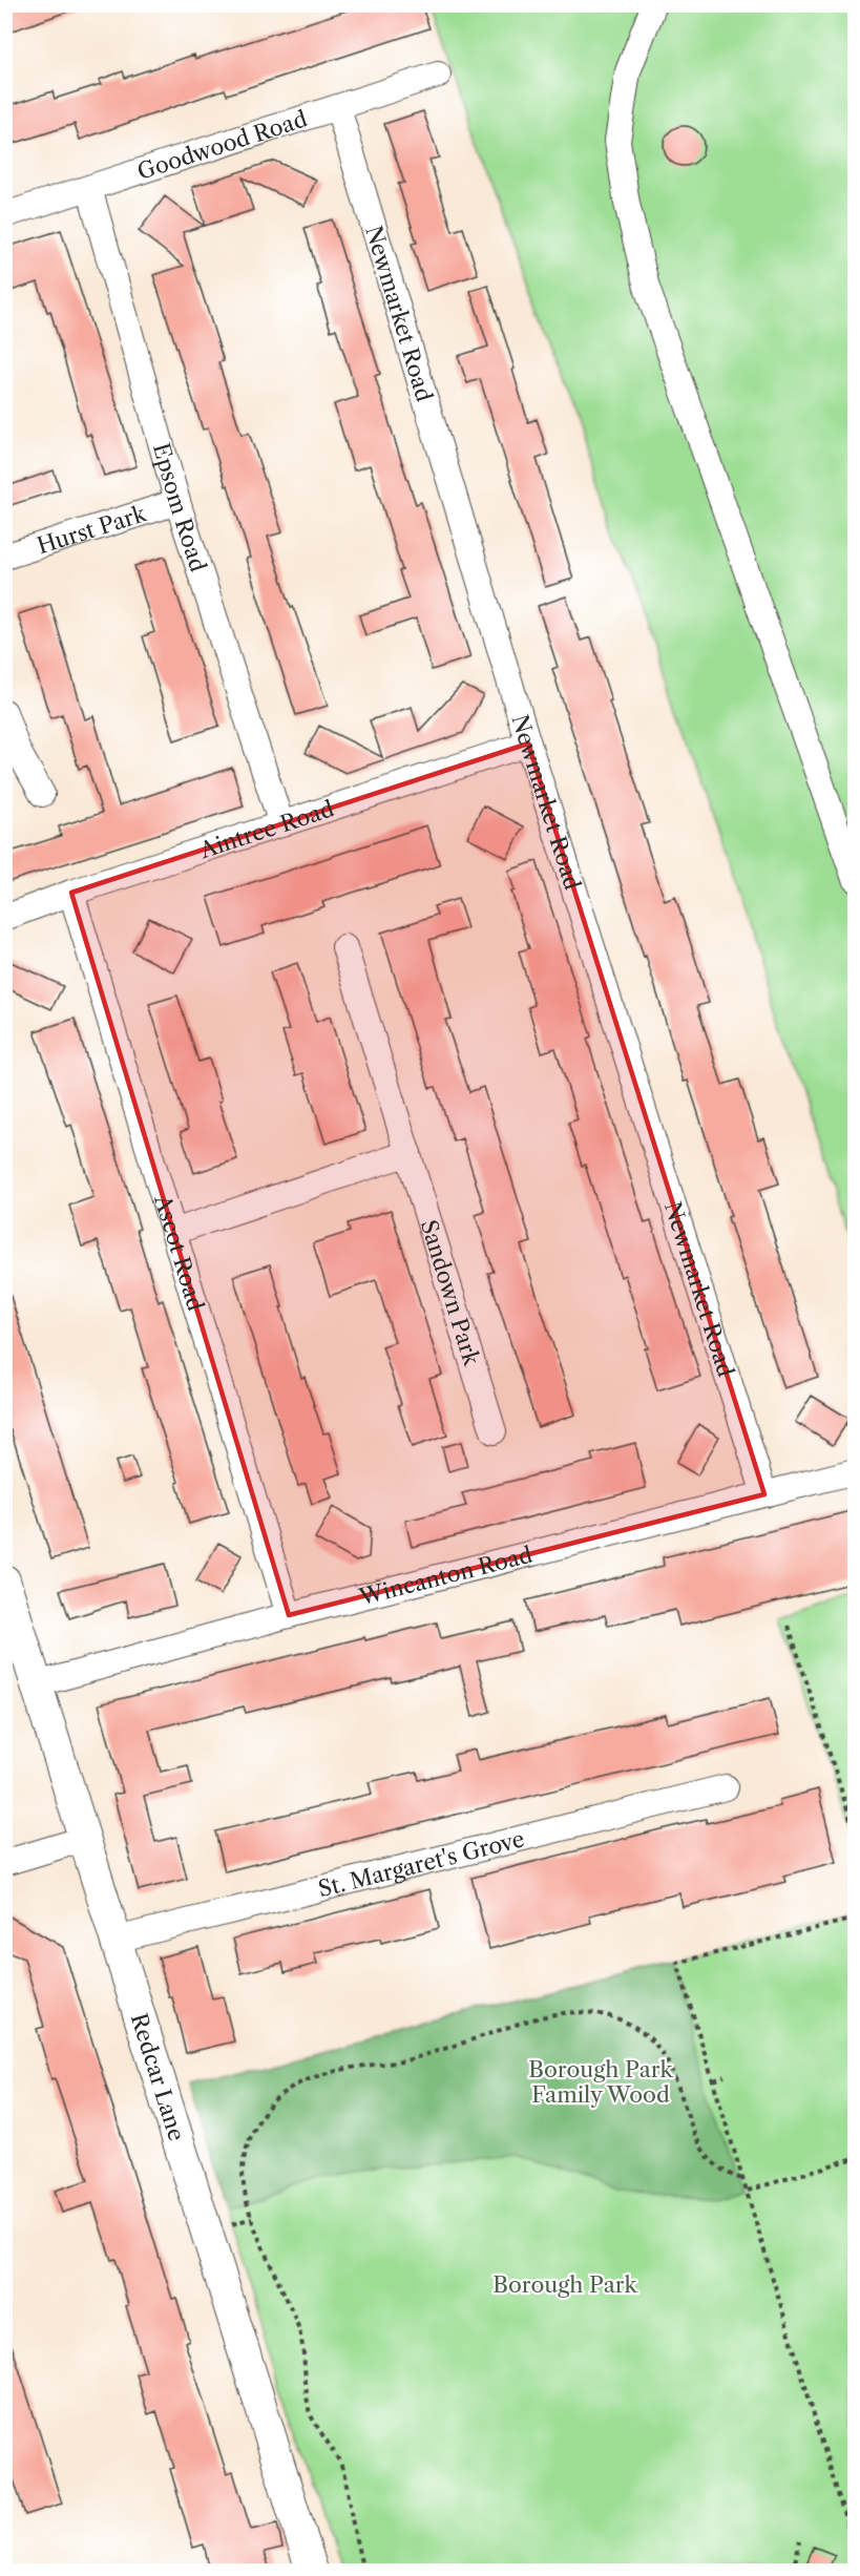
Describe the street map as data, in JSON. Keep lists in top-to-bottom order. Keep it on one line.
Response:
{"streets":{"main road":["Redcar Lane"],"street":["Goodwood Road","Newmarket Road","Epsom Road","Hurst Park","Aintree Road","Ascot Road","Sandown Park","Wincanton Road","St. Margaret's Grove"]},"crossings":[["Goodwood Road","Newmarket Road"],["Goodwood Road","Epsom Road"],["Newmarket Road","Aintree Road"],["Newmarket Road","Wincanton Road"],["Epsom Road","Hurst Park"],["Epsom Road","Aintree Road"],["Aintree Road","Ascot Road"],["Ascot Road","Wincanton Road"],["Wincanton Road","Redcar Lane"],["St. Margaret's Grove","Redcar Lane"]],"parks":["Borough Park Family Wood","Borough Park"]}
